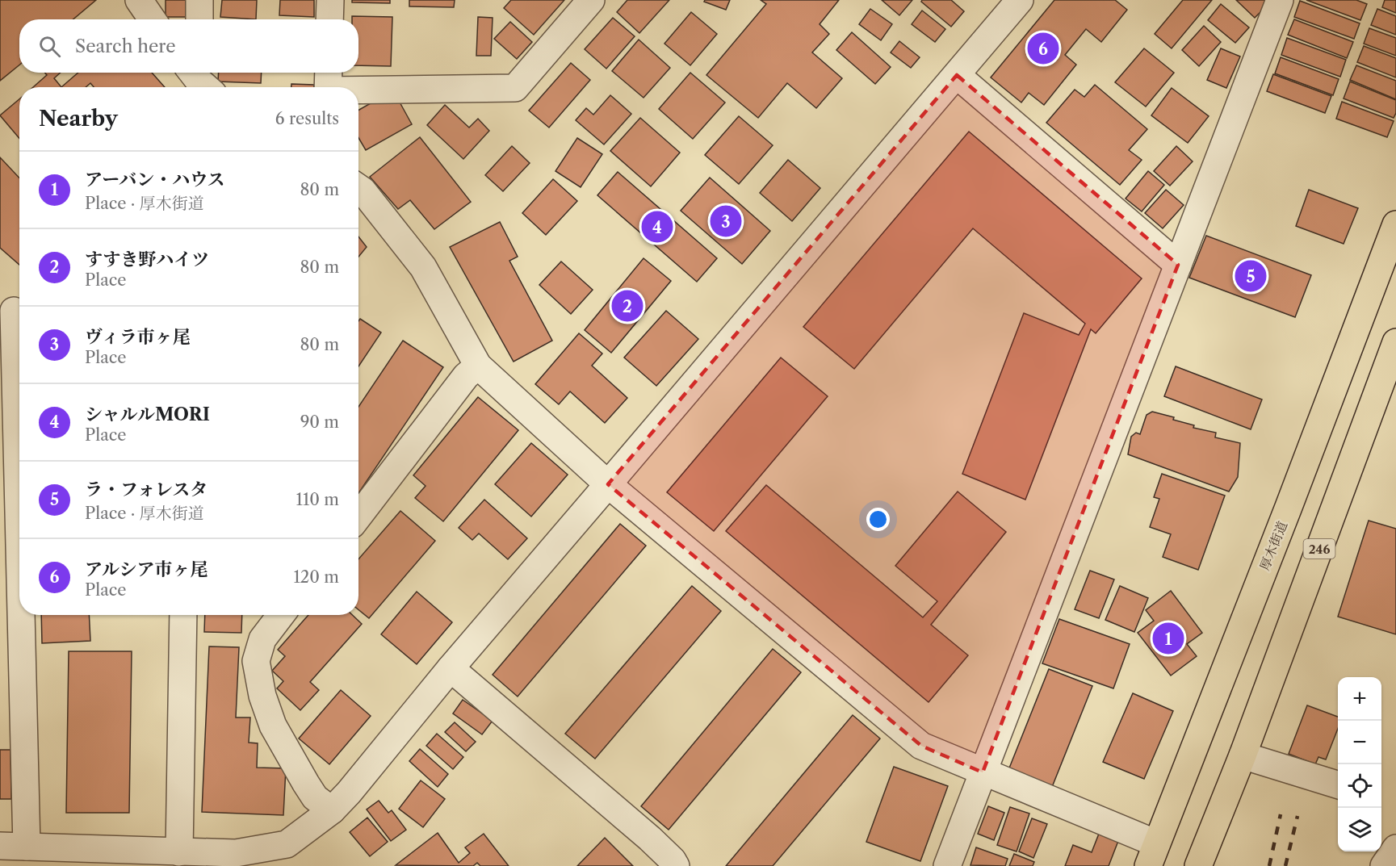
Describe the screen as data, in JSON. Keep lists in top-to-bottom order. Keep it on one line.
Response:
{"streets":{"highway":["厚木街道","246"]},"page":{"search":"Search here","pins":["6","3","4","5","2","1"],"heading":["Nearby","6 results"],"list":[{"mark":"1","name":"アーバン・ハウス","note":"Place · 厚木街道","value":"80 m"},{"mark":"2","name":"すすき野ハイツ","note":"Place","value":"80 m"},{"mark":"3","name":"ヴィラ市ヶ尾","note":"Place","value":"80 m"},{"mark":"4","name":"シャルルMORI","note":"Place","value":"90 m"},{"mark":"5","name":"ラ・フォレスタ","note":"Place · 厚木街道","value":"110 m"},{"mark":"6","name":"アルシア市ヶ尾","note":"Place","value":"120 m"}],"map_buttons":["+","−"]}}
